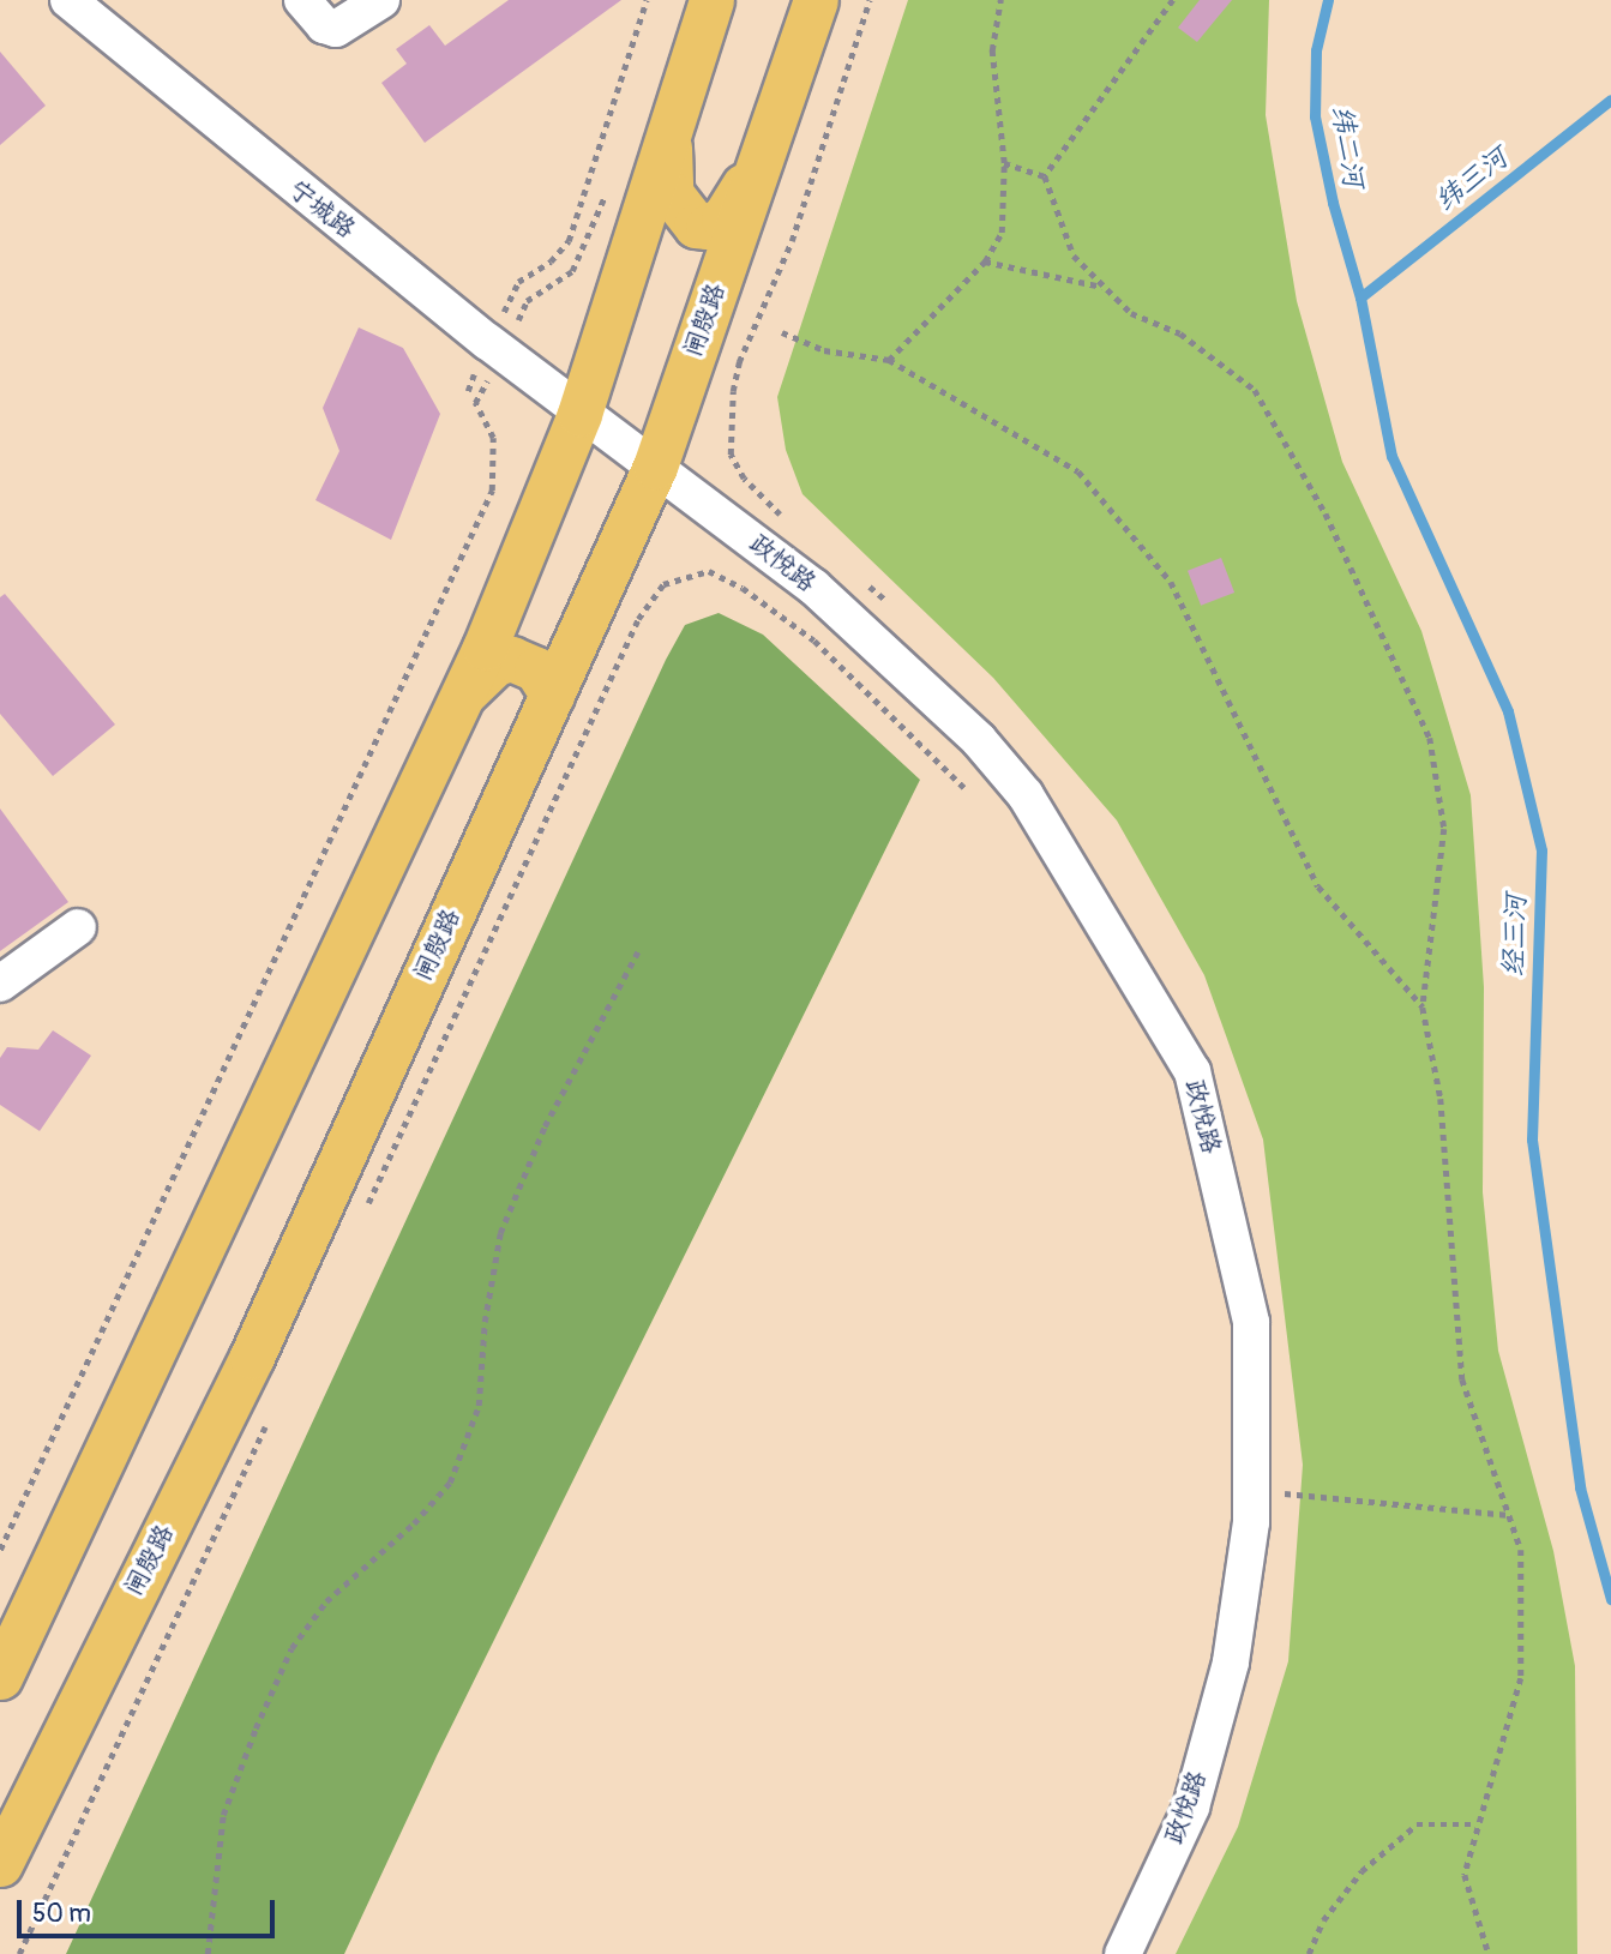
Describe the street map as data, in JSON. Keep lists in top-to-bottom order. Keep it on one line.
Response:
{"streets":{"main road":["闸殷路"],"street":["宁城路","政悦路"]},"crossings":[["宁城路","政悦路"],["闸殷路","政悦路"]],"water":["纬二河","纬三河","经三河"],"scale_bar":"50 m"}
